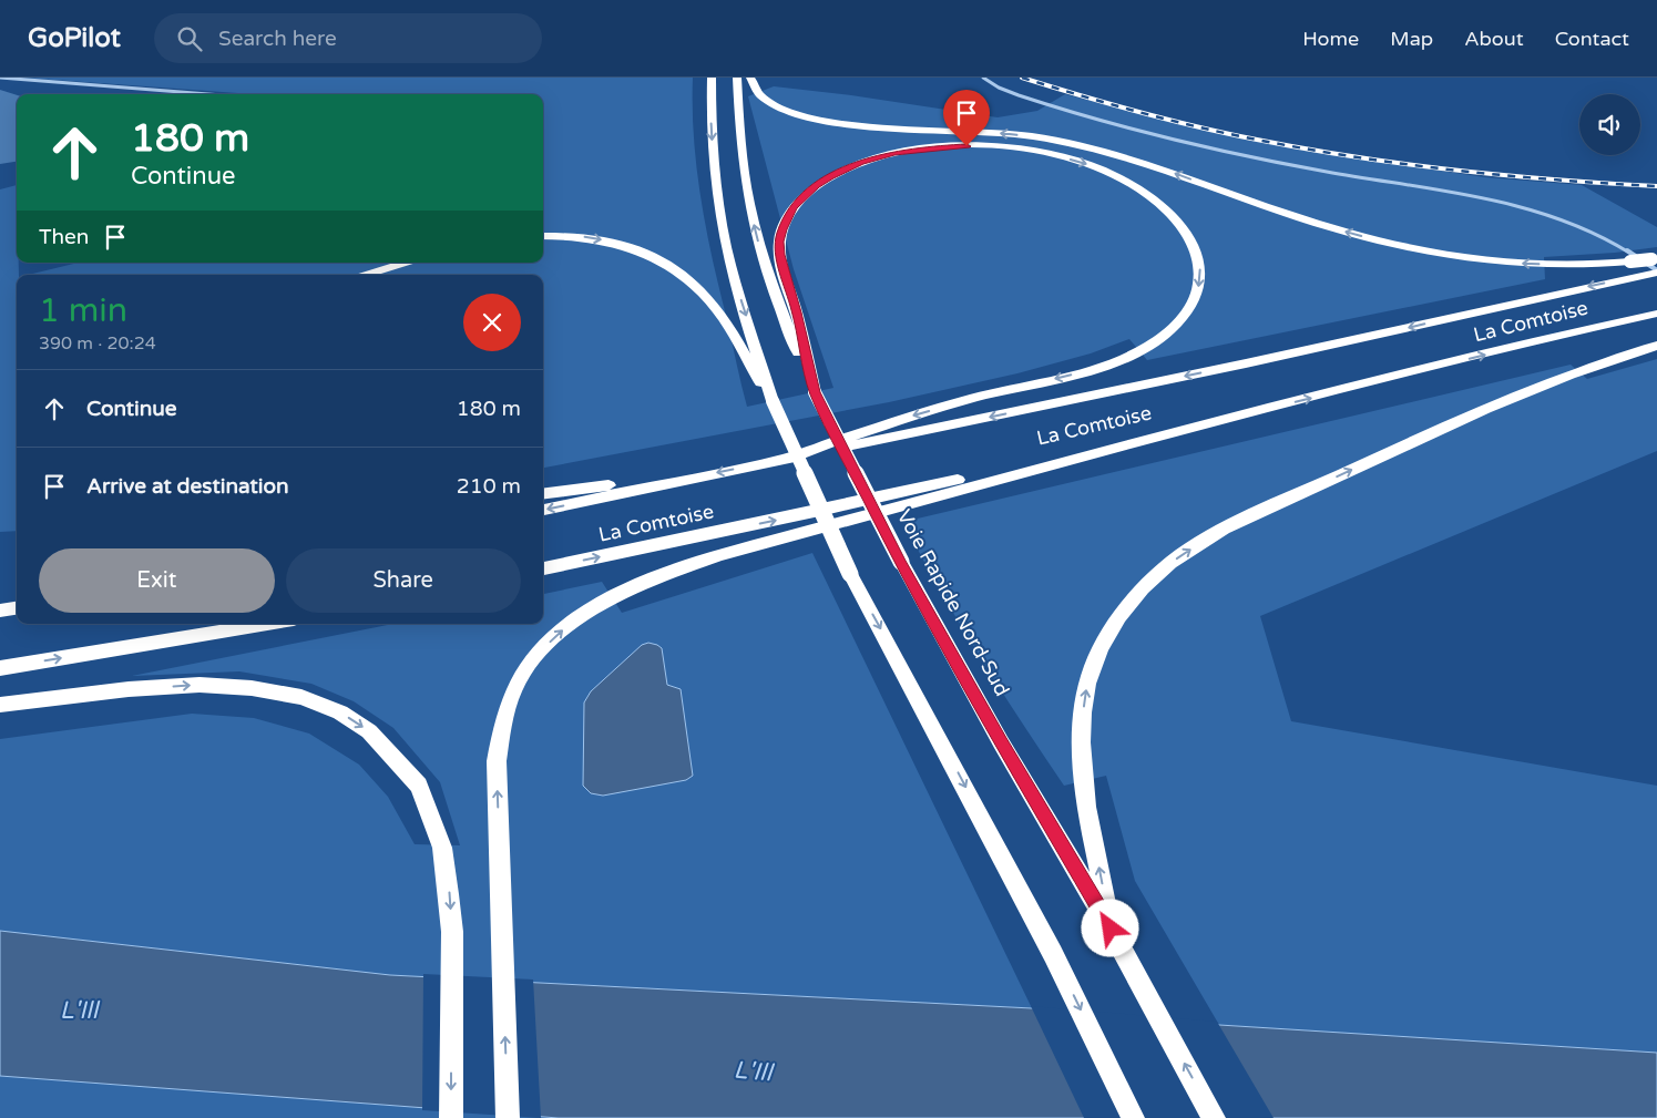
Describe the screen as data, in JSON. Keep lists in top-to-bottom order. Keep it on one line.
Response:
{"streets":{"highway":["La Comtoise","Voie Rapide Nord-Sud"]},"water":["L'Ill"],"page":{"header":"GoPilot","search":"Search here","nav":["Home","Map","About","Contact"],"turn":["180 m","Continue"],"then":"Then","heading":["1 min","390 m · 20:24"],"list":[{"name":"Continue","value":"180 m"},{"name":"Arrive at destination","value":"210 m"}],"buttons":["Exit","Share"]}}
